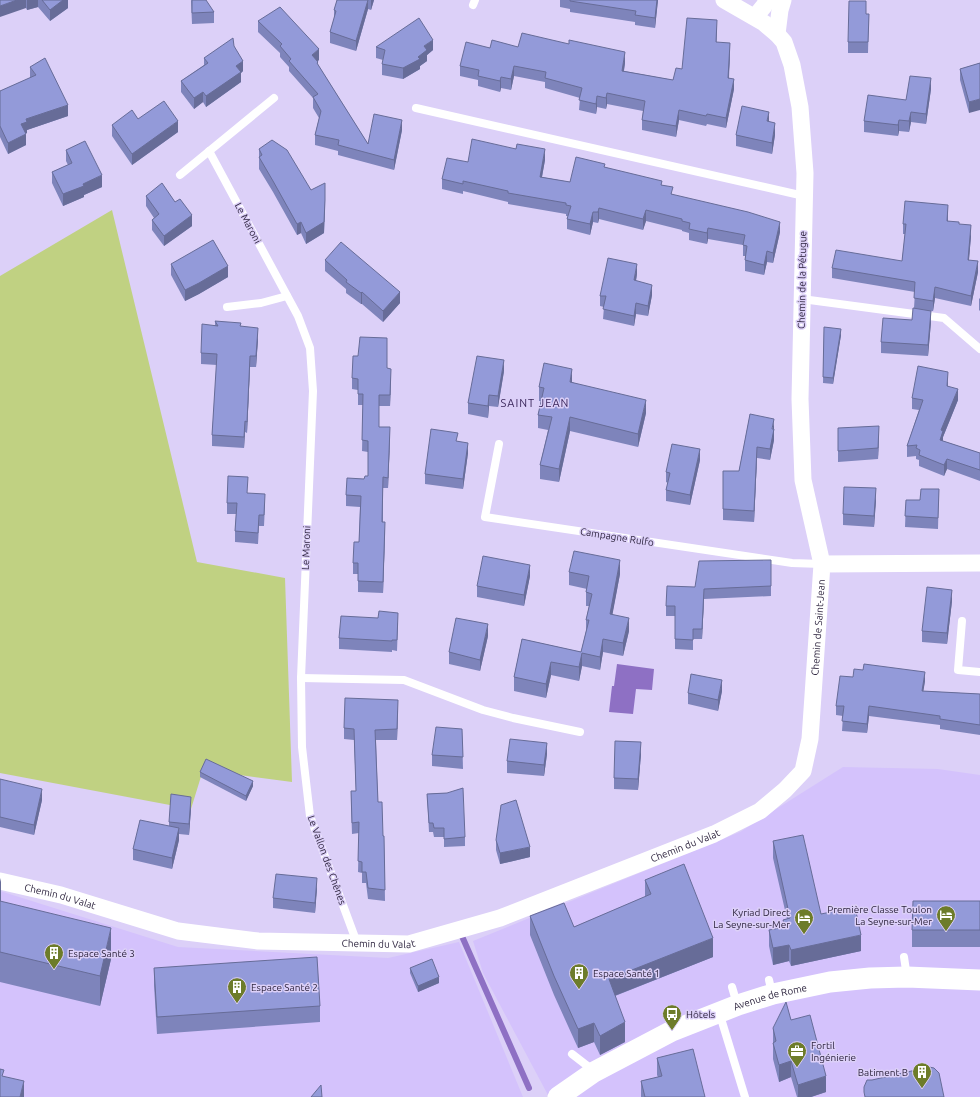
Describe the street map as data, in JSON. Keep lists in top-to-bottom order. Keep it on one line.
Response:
{"streets":{"street":["Chemin de la Pétugue","Chemin de Saint-Jean","Chemin du Valat","Avenue de Rome"],"lane":["Le Maroni","Campagne Rulfo","Le Vallon des Chênes"]},"crossings":[["Le Maroni","Le Vallon des Chênes"],["Chemin de la Pétugue","Campagne Rulfo"],["Chemin de la Pétugue","Chemin de Saint-Jean"],["Campagne Rulfo","Chemin de Saint-Jean"],["Chemin de Saint-Jean","Chemin du Valat"],["Chemin du Valat","Le Vallon des Chênes"]],"districts":["SAINT JEAN"],"places":{"hotel":["Première Classe Toulon La Seyne-sur-Mer","Kyriad Direct La Seyne-sur-Mer"],"building":["Espace Santé 3","Espace Santé 1","Espace Santé 2","Batiment B"],"bus stop":["Hôtels"],"office":["Fortil Ingénierie"]}}
